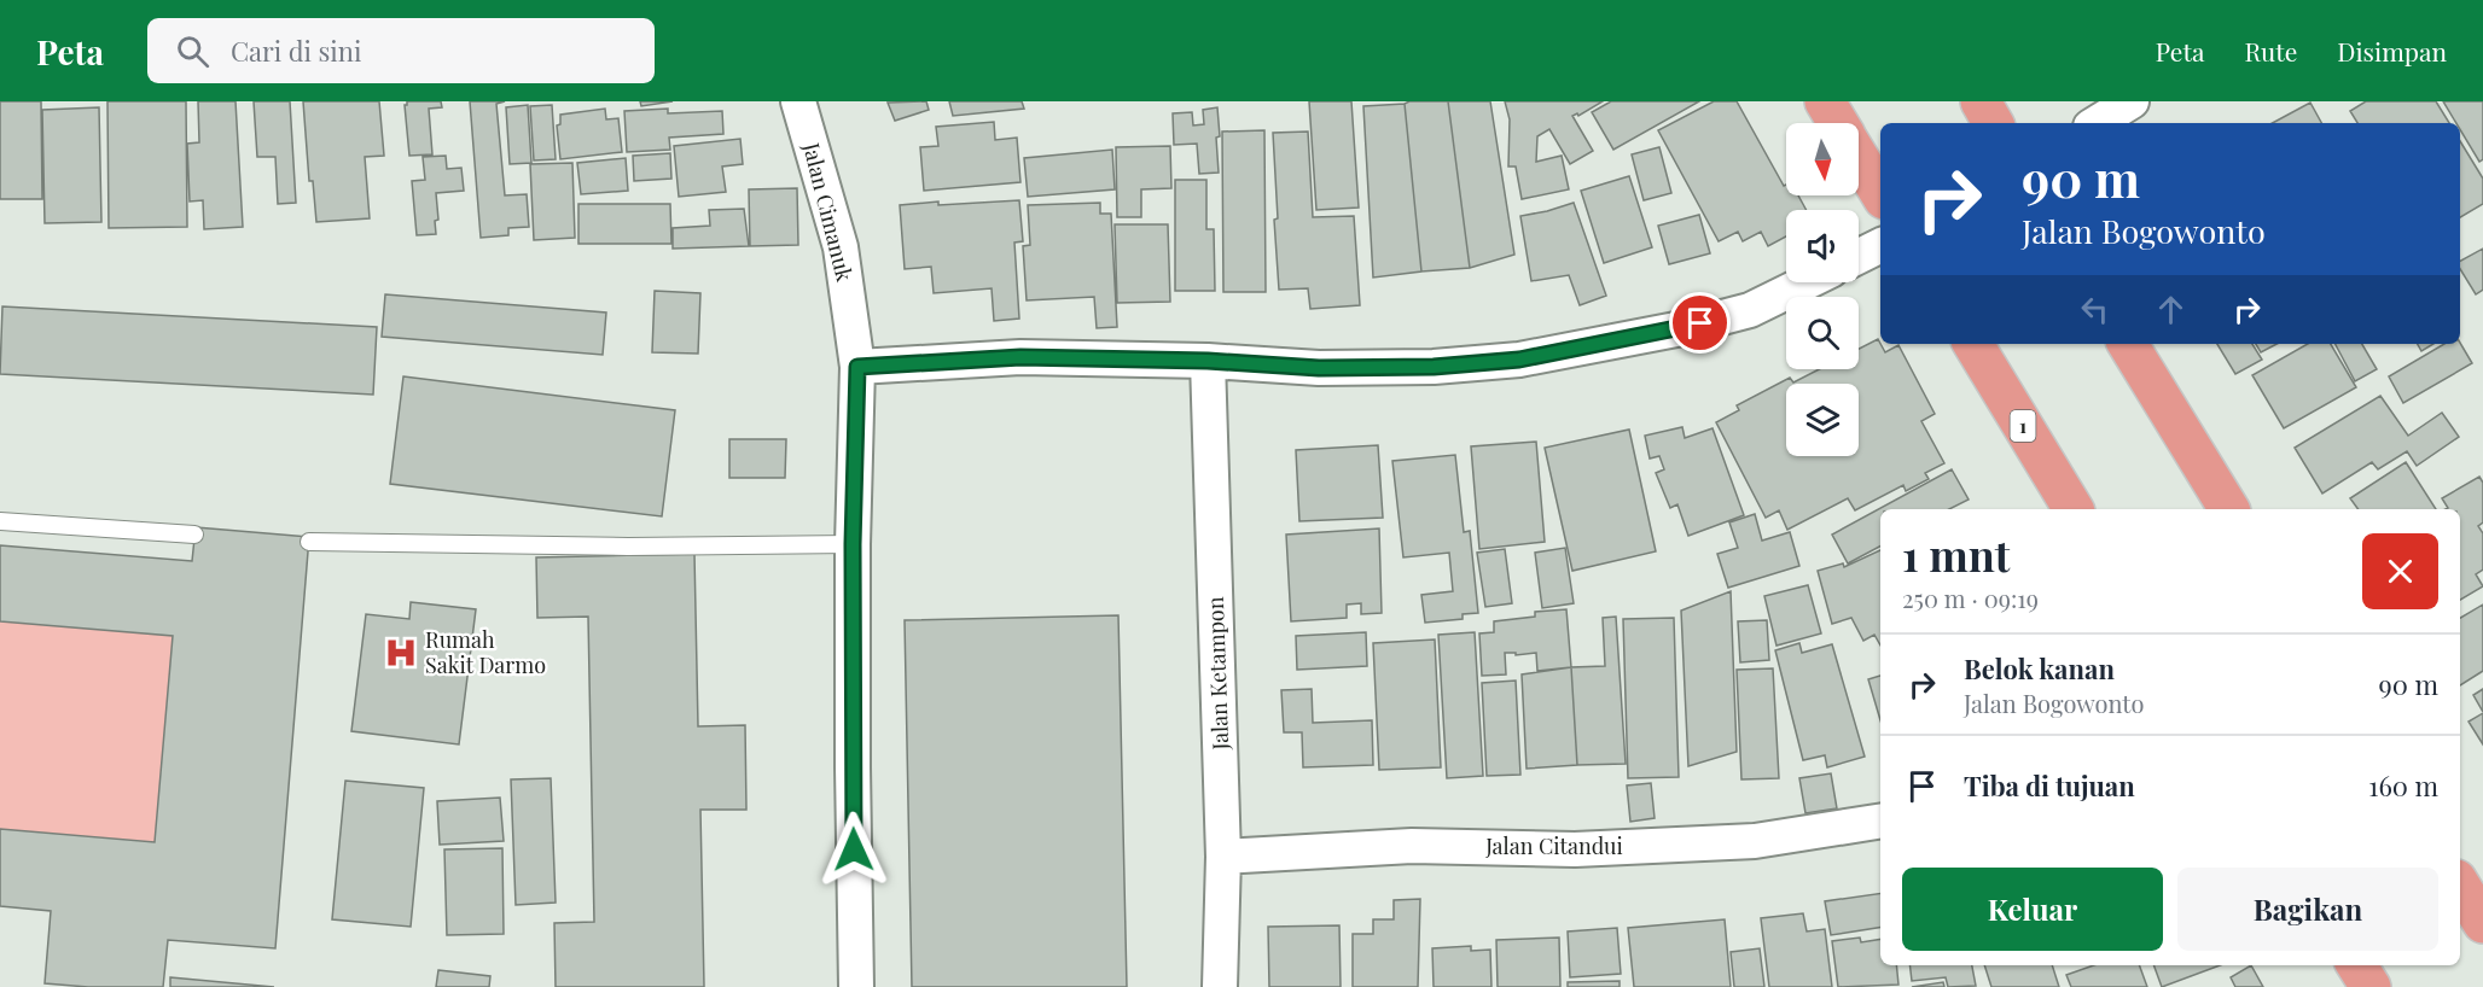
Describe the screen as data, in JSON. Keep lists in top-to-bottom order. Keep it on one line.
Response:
{"streets":{"highway":["1"],"street":["Jalan Cimanuk","Jalan Ketampon","Jalan Citandui"]},"crossings":[["Jalan Ketampon","Jalan Citandui"]],"places":{"hospital":["Rumah Sakit Darmo"]},"north":"bottom","page":{"header":"Peta","search":"Cari di sini","nav":["Peta","Rute","Disimpan"],"turn":["90 m","Jalan Bogowonto"],"heading":["1 mnt","250 m · 09:19"],"list":[{"name":"Belok kanan","note":"Jalan Bogowonto","value":"90 m"},{"name":"Tiba di tujuan","value":"160 m"}],"buttons":["Keluar","Bagikan"]}}
